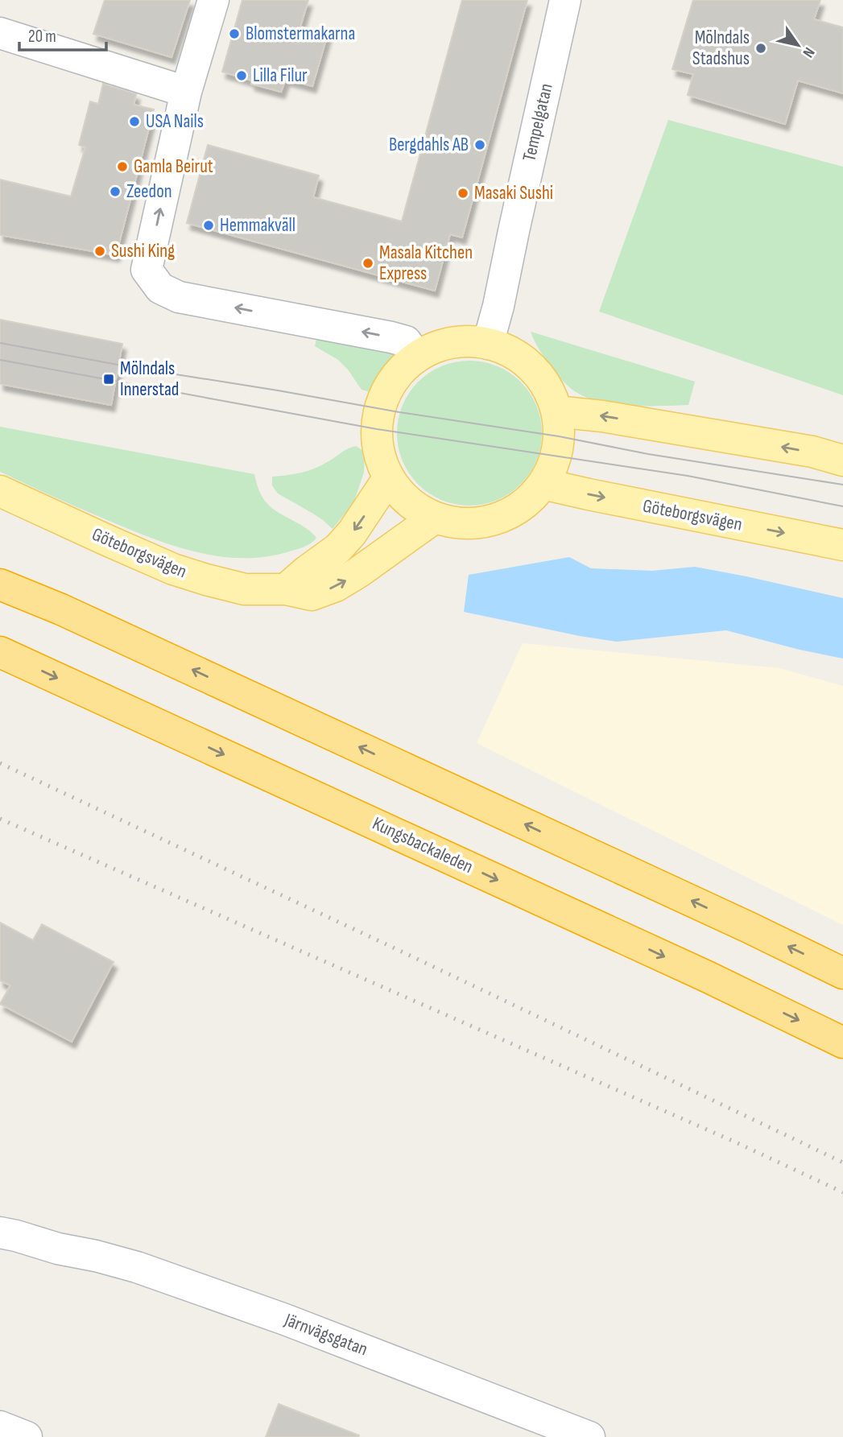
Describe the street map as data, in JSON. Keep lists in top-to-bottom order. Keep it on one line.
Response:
{"streets":{"highway":["Kungsbackaleden"],"main road":["Göteborgsvägen"],"street":["Tempelgatan","Järnvägsgatan"]},"crossings":[["Tempelgatan","Göteborgsvägen"]],"places":{"other":["Blomstermakarna","Mölndals Stadshus","Lilla Filur","USA Nails","Bergdahls AB","Gamla Beirut","Zeedon","Masaki Sushi","Hemmakväll","Sushi King","Masala Kitchen Express"],"transit":["Mölndals Innerstad"]},"scale_bar":"20 m","north":"bottom right"}
